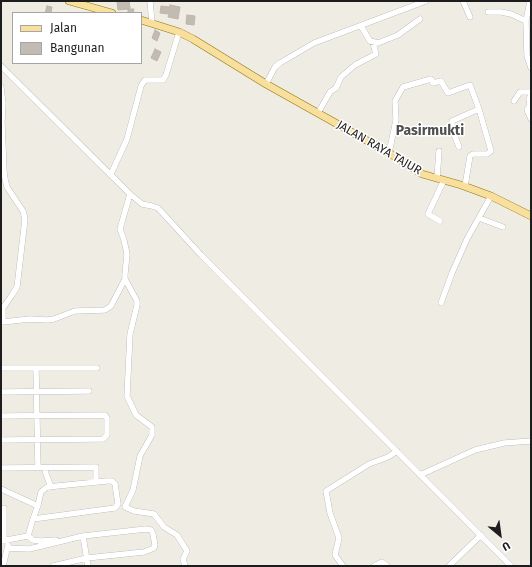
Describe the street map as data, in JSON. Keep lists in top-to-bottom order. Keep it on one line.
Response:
{"streets":{"main road":["JALAN RAYA TAJUR"]},"districts":["Pasirmukti"],"legend":["Jalan","Bangunan"],"north":"bottom right"}
